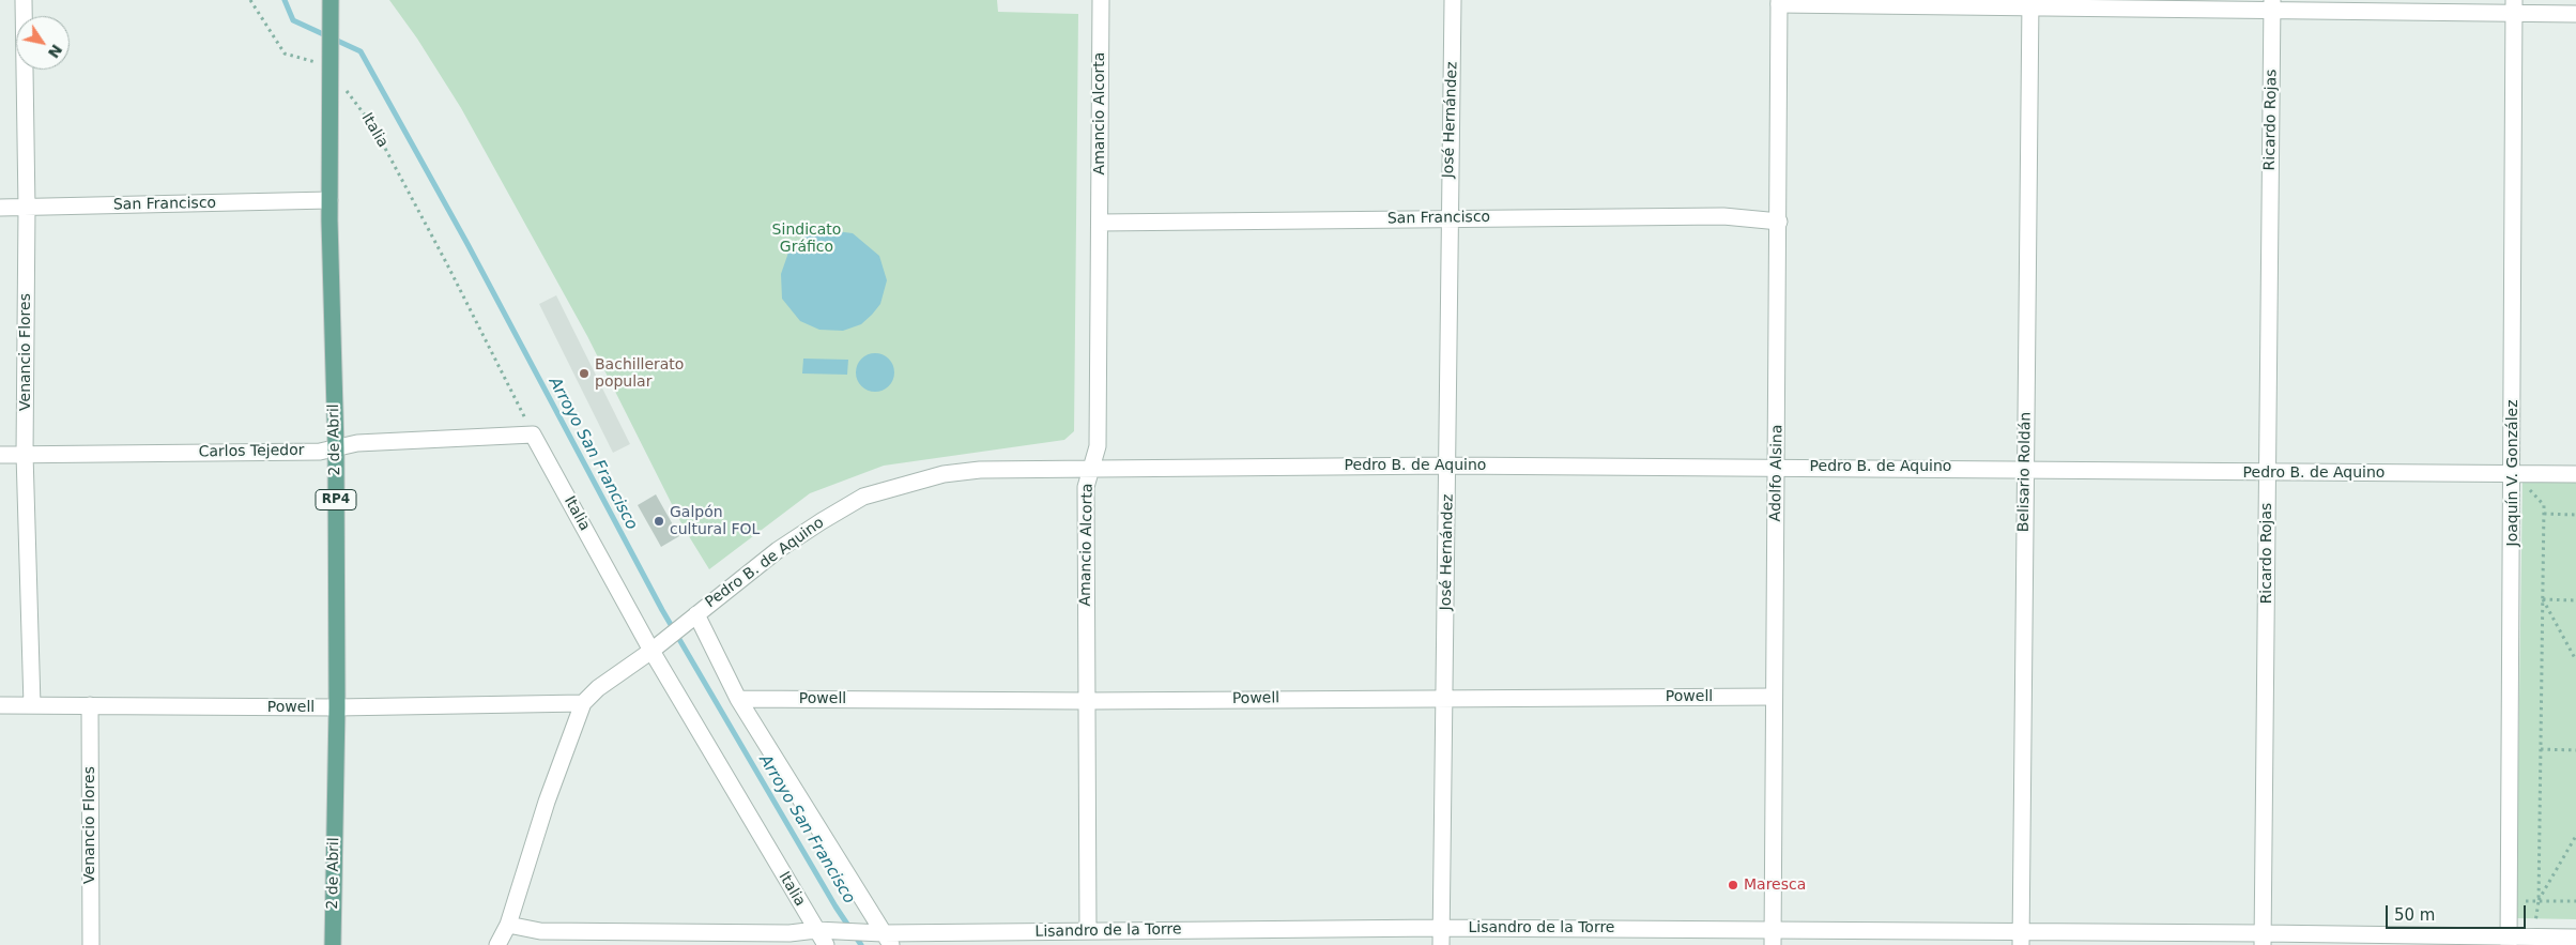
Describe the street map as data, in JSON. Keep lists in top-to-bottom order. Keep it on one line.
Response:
{"streets":{"main road":["2 de Abril","RP4"],"street":["Amancio Alcorta","José Hernández","Ricardo Rojas","Italia","San Francisco","Venancio Flores","Carlos Tejedor","Pedro B. de Aquino","Belisario Roldán","Adolfo Alsina","Joaquín V. González","Powell","Lisandro de la Torre"]},"crossings":[["Amancio Alcorta","San Francisco"],["Amancio Alcorta","Pedro B. de Aquino"],["Amancio Alcorta","Powell"],["Amancio Alcorta","Lisandro de la Torre"],["José Hernández","San Francisco"],["José Hernández","Pedro B. de Aquino"],["José Hernández","Powell"],["José Hernández","Lisandro de la Torre"],["Ricardo Rojas","Pedro B. de Aquino"],["Ricardo Rojas","Lisandro de la Torre"],["Italia","2 de Abril"],["Italia","Carlos Tejedor"],["Italia","Pedro B. de Aquino"],["Italia","Lisandro de la Torre"],["San Francisco","Venancio Flores"],["San Francisco","2 de Abril"],["San Francisco","Adolfo Alsina"],["Venancio Flores","Carlos Tejedor"],["Venancio Flores","Powell"],["2 de Abril","Carlos Tejedor"],["2 de Abril","Powell"],["Pedro B. de Aquino","Belisario Roldán"],["Pedro B. de Aquino","Adolfo Alsina"],["Pedro B. de Aquino","Joaquín V. González"],["Pedro B. de Aquino","Powell"],["Pedro B. de Aquino","Lisandro de la Torre"],["Belisario Roldán","Lisandro de la Torre"],["Adolfo Alsina","Powell"],["Adolfo Alsina","Lisandro de la Torre"],["Joaquín V. González","Lisandro de la Torre"]],"water":["Arroyo San Francisco"],"parks":["Sindicato Gráfico"],"places":["Bachillerato popular","Galpón cultural FOL","Maresca"],"scale_bar":"50 m","north":"bottom right"}
